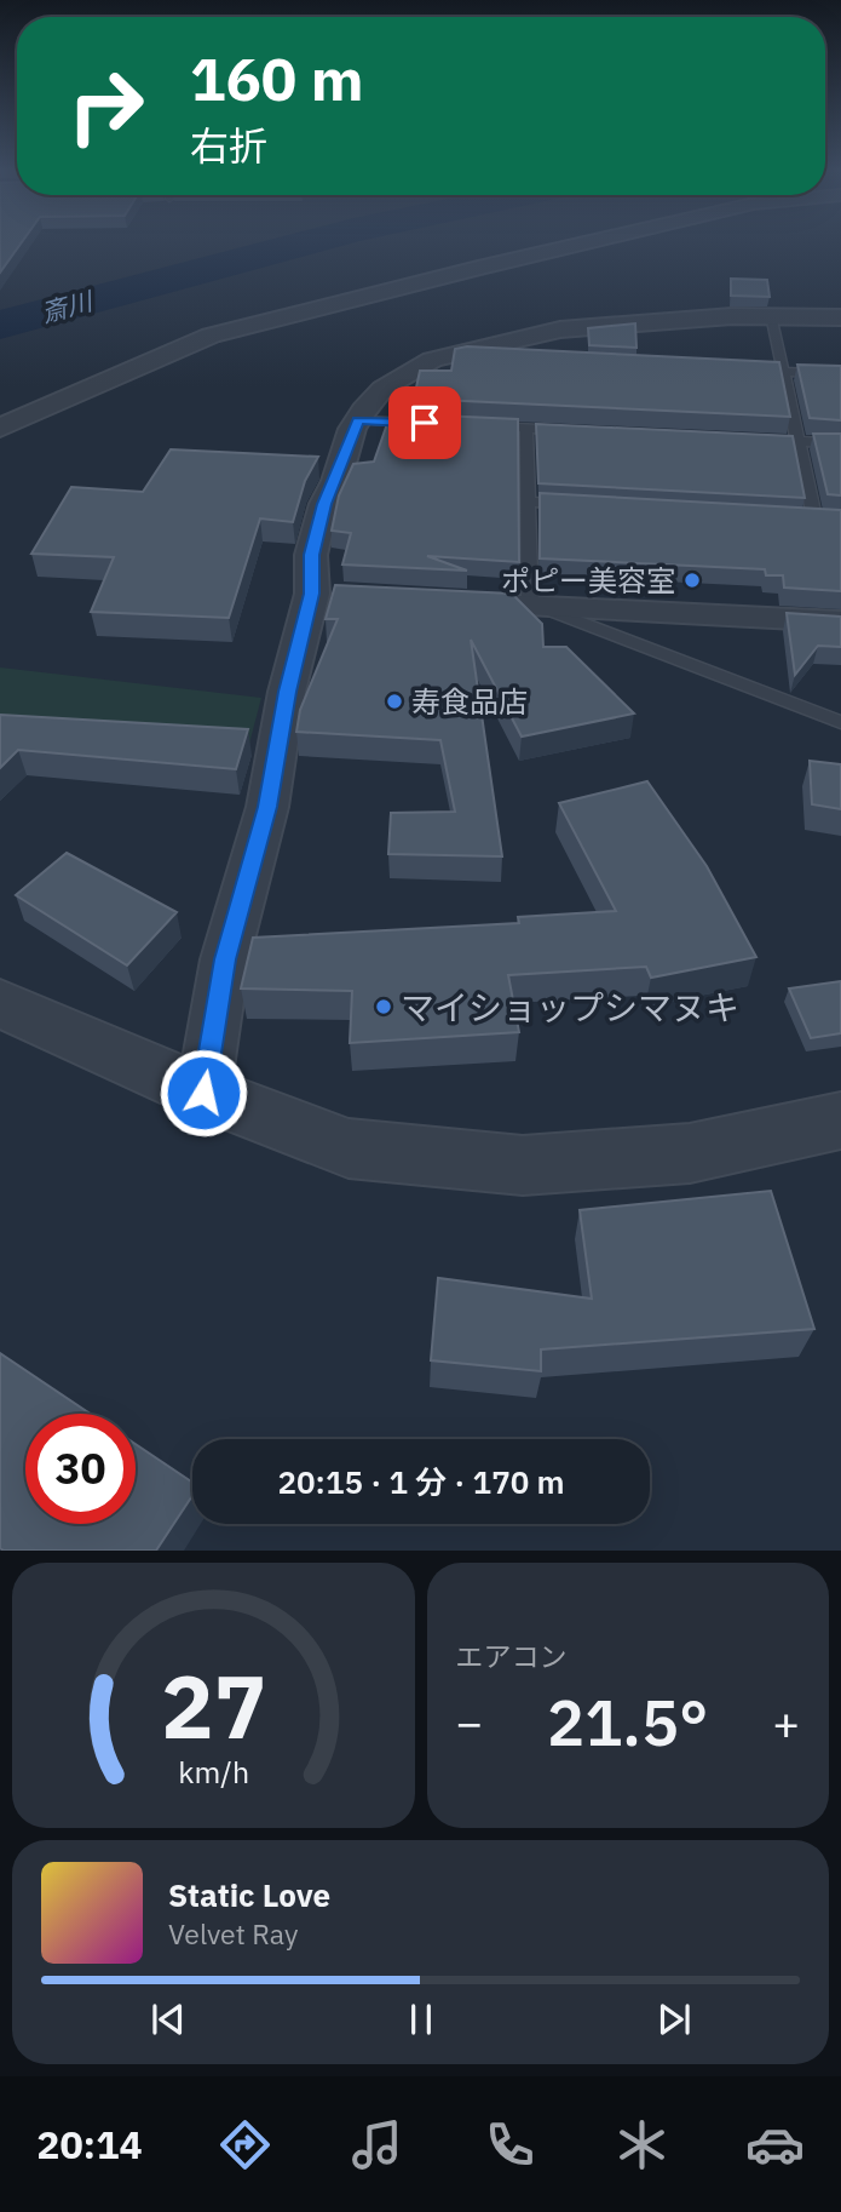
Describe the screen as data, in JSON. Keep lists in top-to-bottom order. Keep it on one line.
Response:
{"water":["斎川"],"places":["ポピー美容室","寿食品店","マイショップシマヌキ"],"page":{"turn":["160 m","右折"],"limit":"30","trip":"20:15 · 1 分 · 170 m","tile":"エアコン","heat":["−","21.5°","+"],"song":["Static Love","Velvet Ray"],"tabs":"20:14","gauge":["27","km/h"]}}
